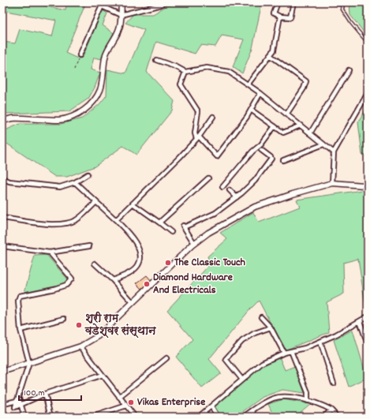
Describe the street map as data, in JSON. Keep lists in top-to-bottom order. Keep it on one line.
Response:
{"places":["The Classic Touch","Diamond Hardware And Electricals","श्री राम वडेश्वर संस्थान","Vikas Enterprise"],"scale_bar":"100 m"}
